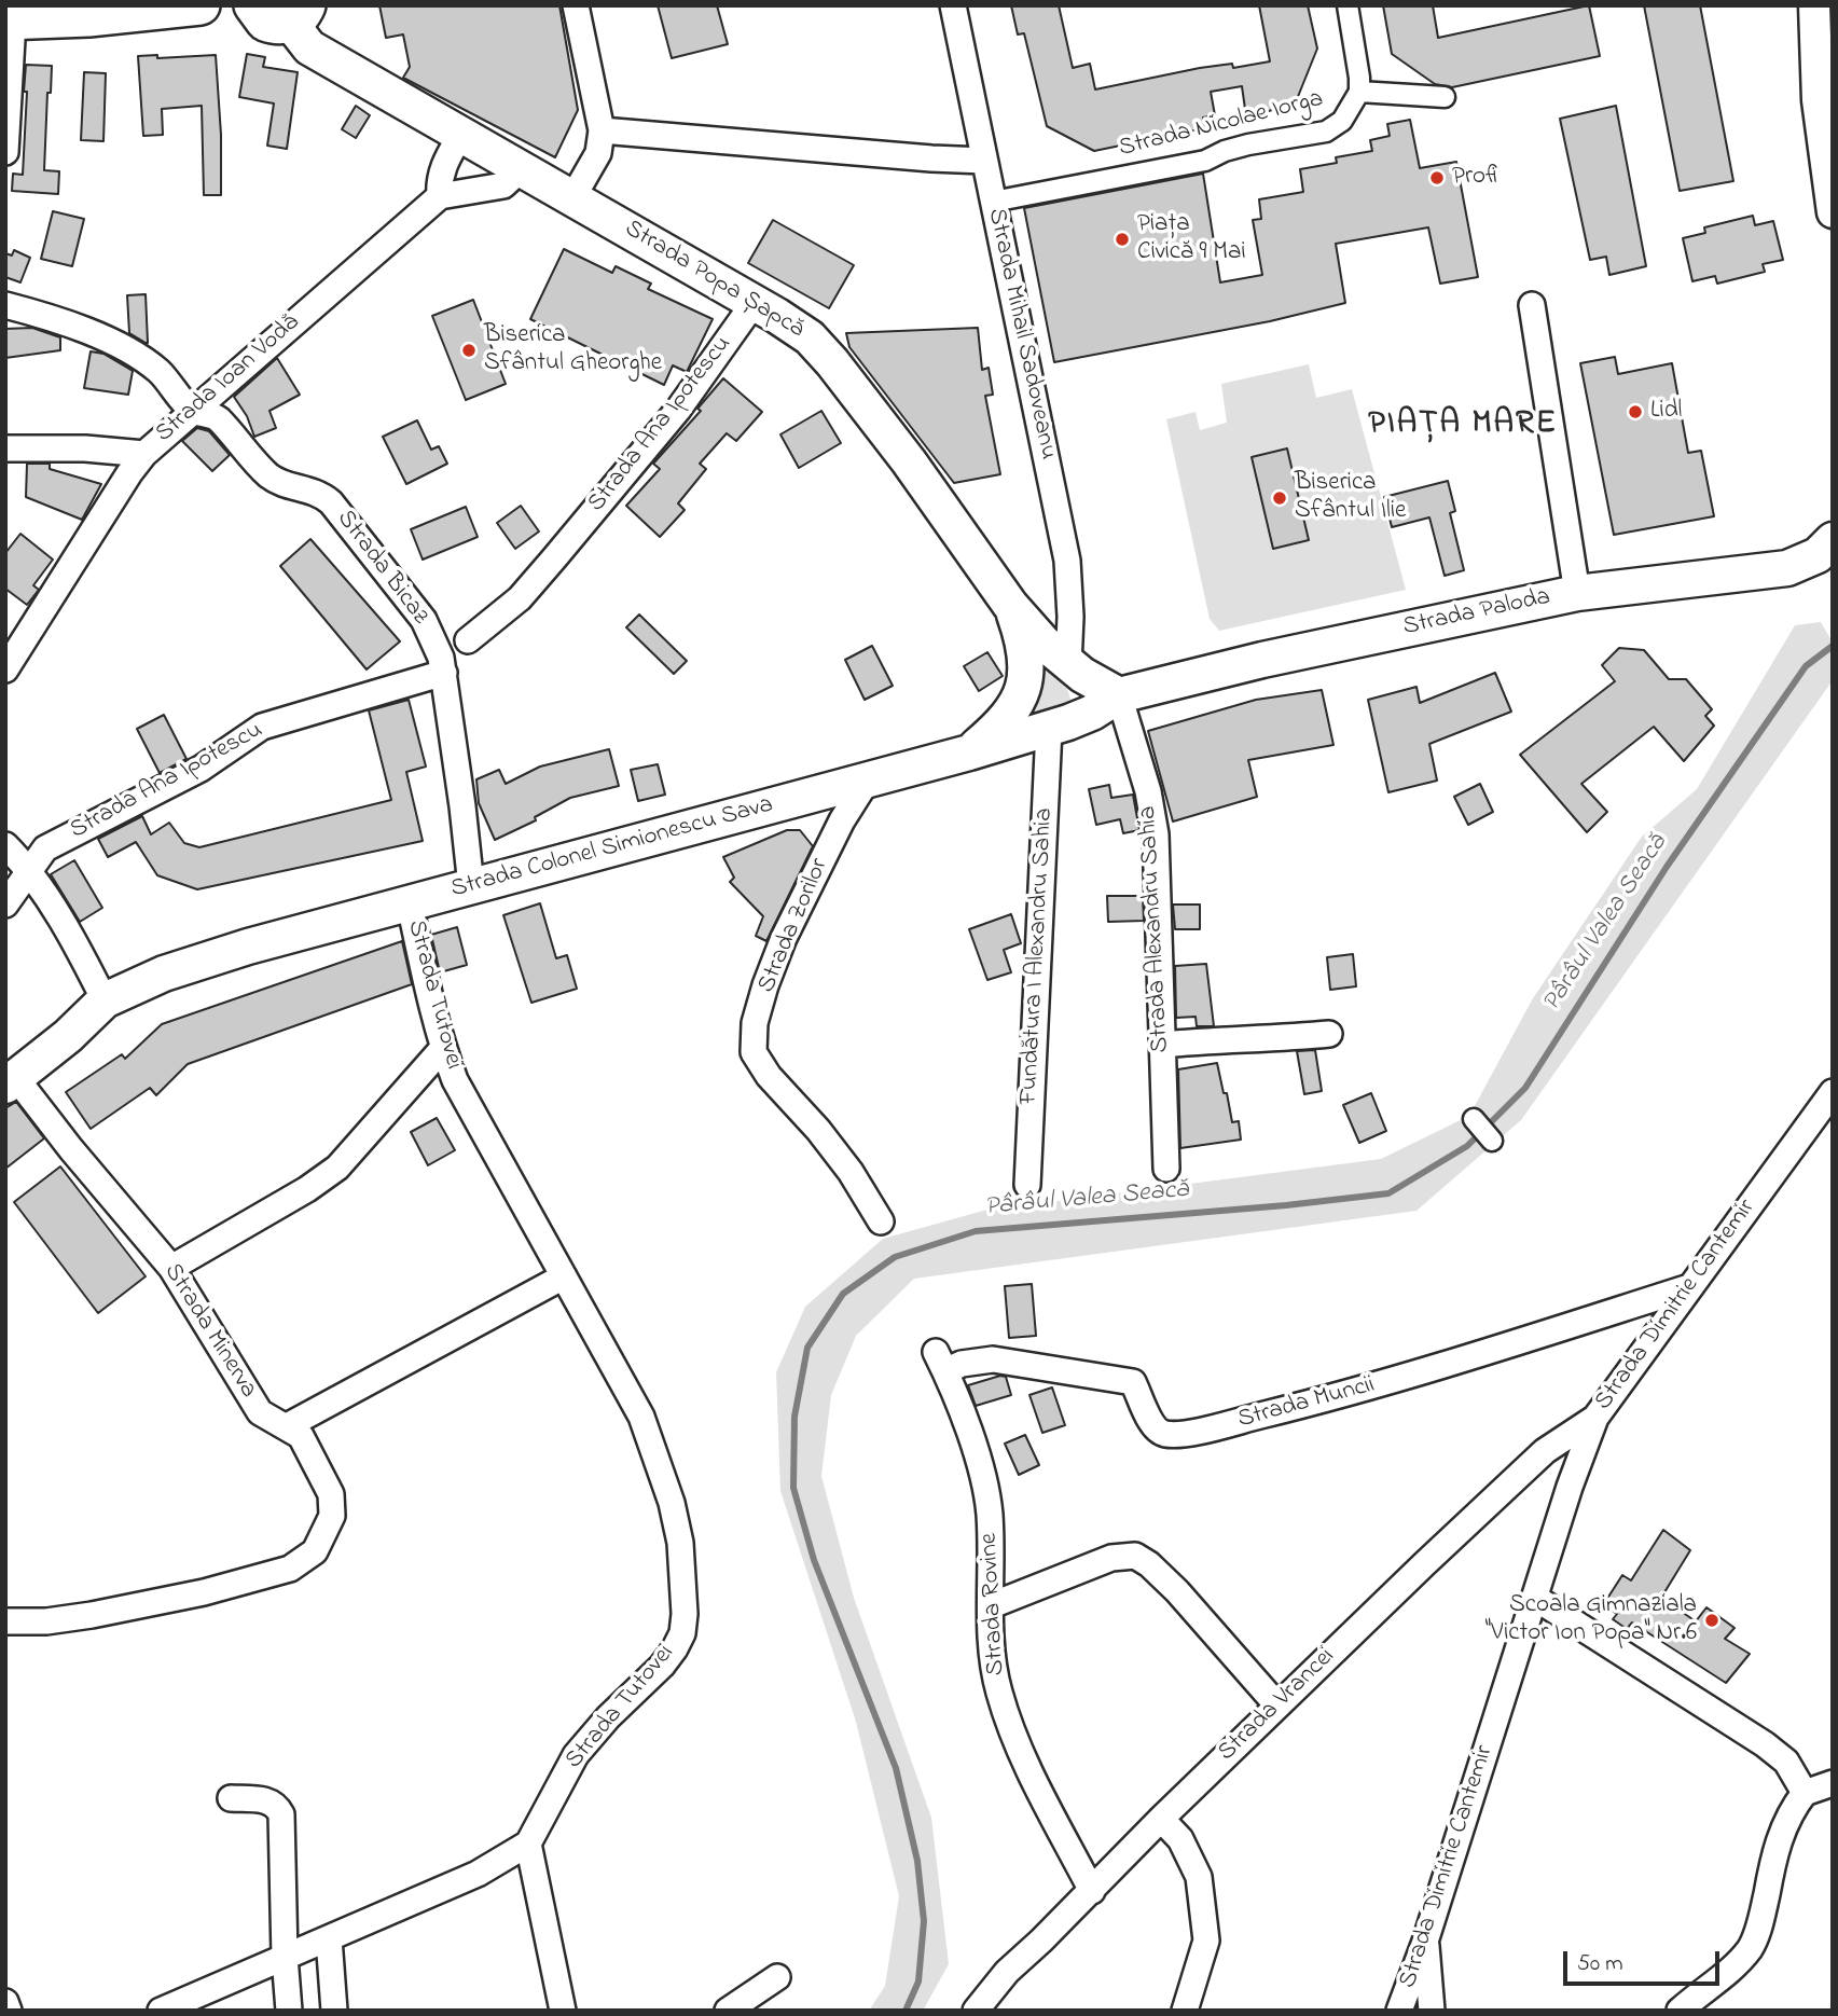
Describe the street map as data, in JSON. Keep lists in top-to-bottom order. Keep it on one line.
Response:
{"streets":{"main road":["Strada Popa Șapcă","Strada Paloda","Strada Colonel Simionescu Sava"],"street":["Strada Nicolae Iorga","Strada Mihail Sadoveanu","Strada Ioan Vodă","Strada Ana Ipotescu","Strada Bicaz","Strada Zorilor","Strada Alexandru Sahia","Fundătura I Alexandru Sahia","Strada Tutovei","Strada Dimitrie Cantemir","Strada Minerva","Strada Muncii","Strada Rovine","Strada Vrancei"]},"crossings":[["Strada Nicolae Iorga","Strada Mihail Sadoveanu"],["Strada Popa Șapcă","Strada Mihail Sadoveanu"],["Strada Popa Șapcă","Strada Ana Ipotescu"],["Strada Popa Șapcă","Strada Paloda"],["Strada Popa Șapcă","Strada Colonel Simionescu Sava"],["Strada Popa Șapcă","Strada Alexandru Sahia"],["Strada Ioan Vodă","Strada Bicaz"],["Strada Ana Ipotescu","Strada Bicaz"],["Strada Bicaz","Strada Colonel Simionescu Sava"],["Strada Paloda","Strada Colonel Simionescu Sava"],["Strada Paloda","Strada Alexandru Sahia"],["Strada Colonel Simionescu Sava","Strada Zorilor"],["Strada Colonel Simionescu Sava","Strada Alexandru Sahia"],["Strada Colonel Simionescu Sava","Fundătura I Alexandru Sahia"],["Strada Colonel Simionescu Sava","Strada Tutovei"],["Strada Colonel Simionescu Sava","Strada Minerva"],["Strada Dimitrie Cantemir","Strada Muncii"],["Strada Dimitrie Cantemir","Strada Vrancei"],["Strada Muncii","Strada Rovine"],["Strada Rovine","Strada Vrancei"]],"districts":["PIAȚA MARE"],"water":["Pârâul Valea Seacă"],"places":["Profi","Piața Civică 9 Mai","Biserica Sfântul Gheorghe","Lidl","Biserica Sfântul Ilie","Scoala Gimnaziala \"Victor Ion Popa\" Nr.6"],"scale_bar":"50 m"}
